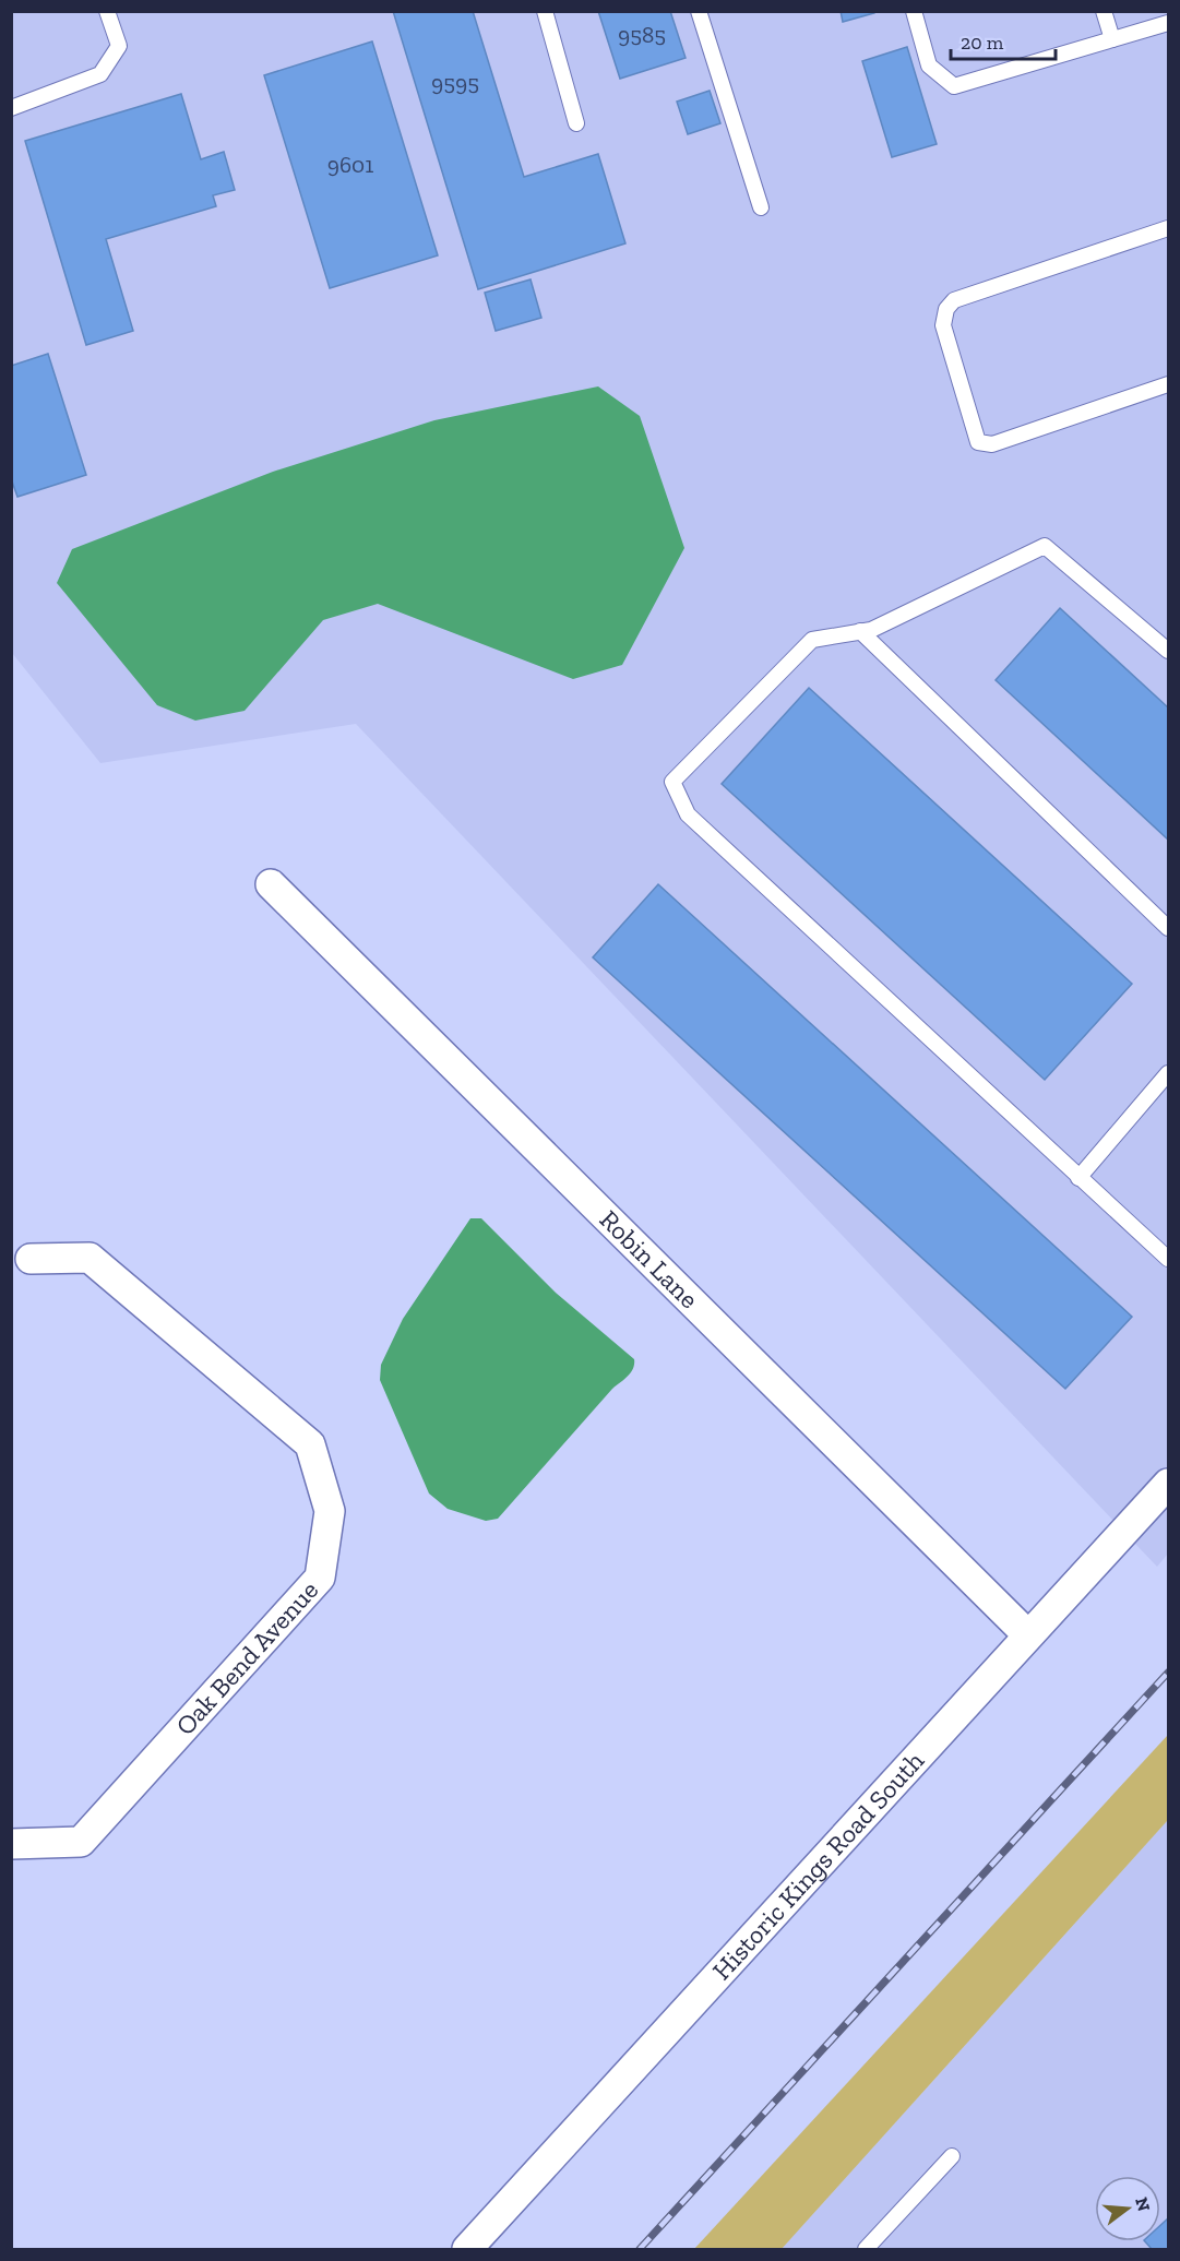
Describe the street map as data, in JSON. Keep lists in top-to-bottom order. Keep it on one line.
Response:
{"streets":{"street":["Robin Lane","Oak Bend Avenue","Historic Kings Road South"]},"crossings":[["Robin Lane","Historic Kings Road South"]],"house_numbers":["9585","9595","9601"],"scale_bar":"20 m","north":"right"}
